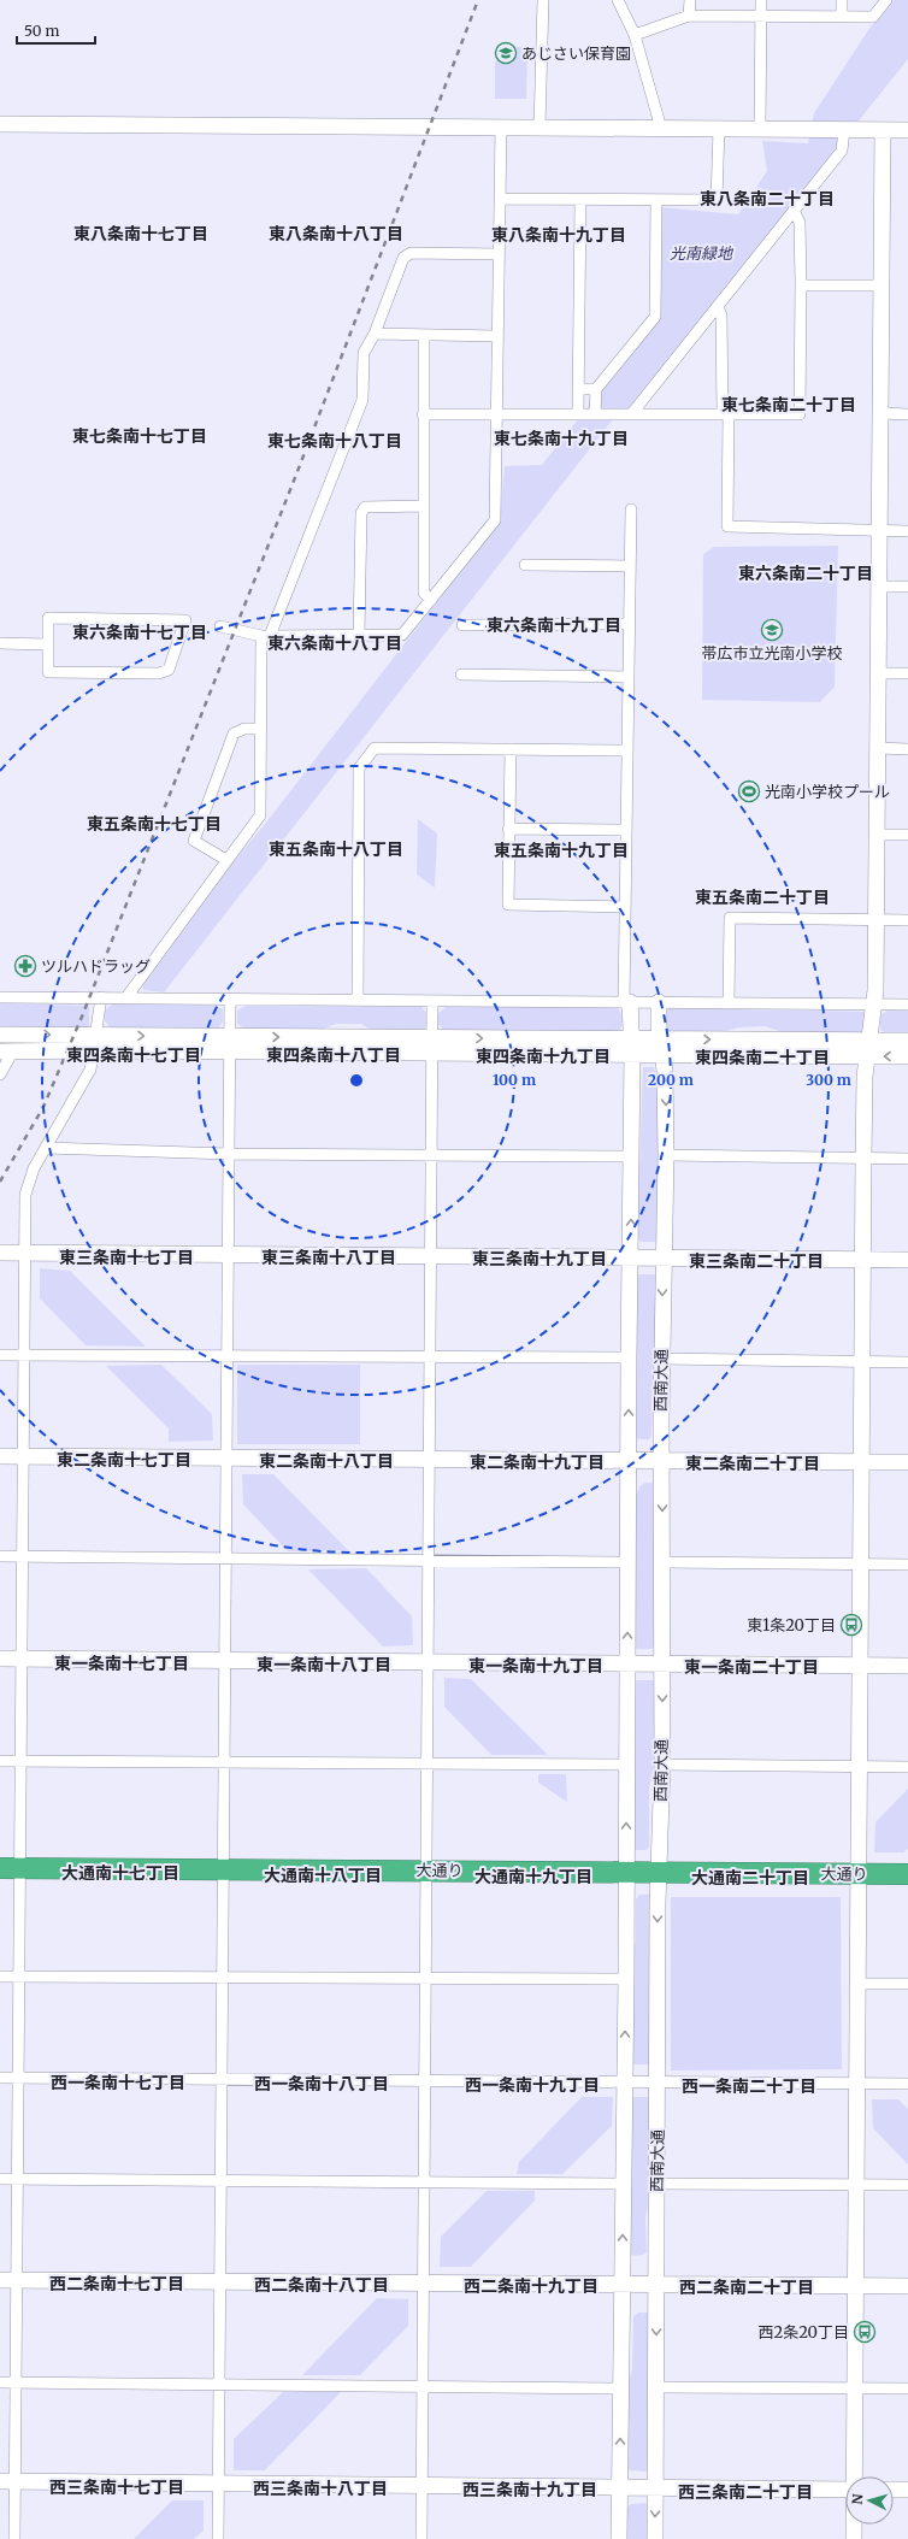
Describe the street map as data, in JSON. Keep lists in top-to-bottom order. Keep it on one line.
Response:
{"streets":{"highway":["大通り"],"street":["西南大通"]},"crossings":[["西南大通","大通り"]],"districts":["東八条南二十丁目","東八条南十七丁目","東八条南十八丁目","東八条南十九丁目","東七条南二十丁目","東七条南十七丁目","東七条南十九丁目","東七条南十八丁目","東六条南二十丁目","東六条南十九丁目","東六条南十七丁目","東六条南十八丁目","東五条南十七丁目","東五条南十八丁目","東五条南十九丁目","東五条南二十丁目","東四条南十七丁目","東四条南十八丁目","東四条南十九丁目","東四条南二十丁目","東三条南十七丁目","東三条南十八丁目","東三条南十九丁目","東三条南二十丁目","東二条南十七丁目","東二条南十八丁目","東二条南十九丁目","東二条南二十丁目","東一条南十七丁目","東一条南十八丁目","東一条南十九丁目","東一条南二十丁目","大通南十七丁目","大通南十八丁目","大通南十九丁目","大通南二十丁目","西一条南十七丁目","西一条南十八丁目","西一条南十九丁目","西一条南二十丁目","西二条南十七丁目","西二条南十八丁目","西二条南十九丁目","西二条南二十丁目","西三条南十七丁目","西三条南十八丁目","西三条南十九丁目","西三条南二十丁目"],"parks":["光南緑地"],"places":{"school or university":["あじさい保育園","帯広市立光南小学校"],"sports":["光南小学校プール"],"pharmacy":["ツルハドラッグ"],"bus stop":["東1条20丁目","西2条20丁目"]},"scale_bar":"50 m","north":"left","rings":["100 m","200 m","300 m"]}
